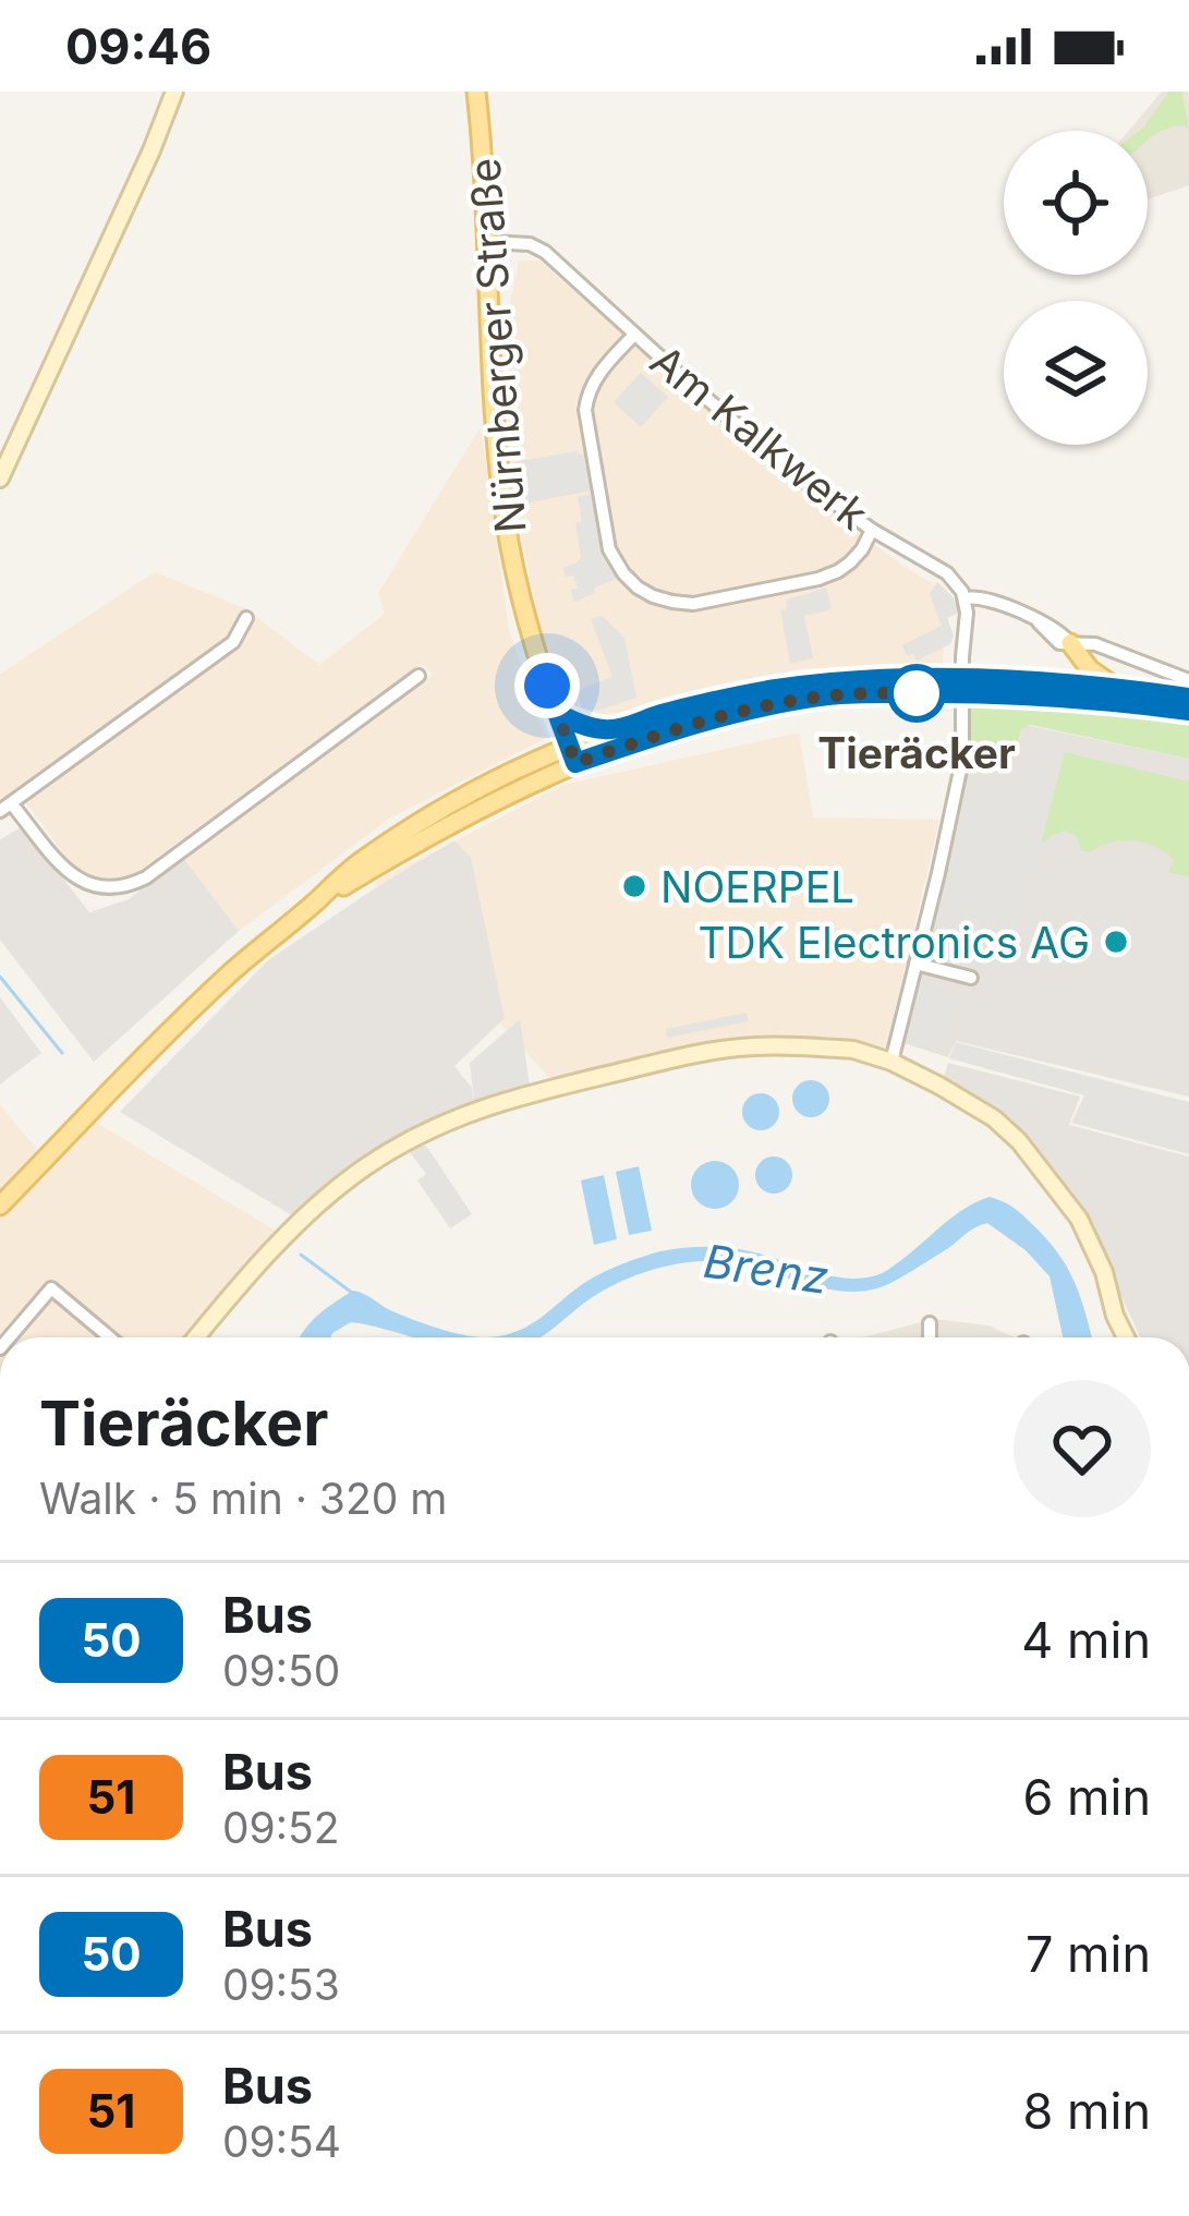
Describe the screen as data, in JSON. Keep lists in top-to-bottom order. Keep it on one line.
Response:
{"streets":{"main road":["Nürnberger Straße"],"street":["Am Kalkwerk"]},"crossings":[["Nürnberger Straße","Am Kalkwerk"]],"water":["Brenz"],"places":["Tieräcker","NOERPEL","TDK Electronics AG"],"lines":["bus line 50"],"page":{"status":"09:46","heading":["Tieräcker","Walk · 5 min · 320 m"],"list":[{"mark":"50","name":"Bus","note":"09:50","value":"4 min"},{"mark":"51","name":"Bus","note":"09:52","value":"6 min"},{"mark":"50","name":"Bus","note":"09:53","value":"7 min"},{"mark":"51","name":"Bus","note":"09:54","value":"8 min"}]}}
